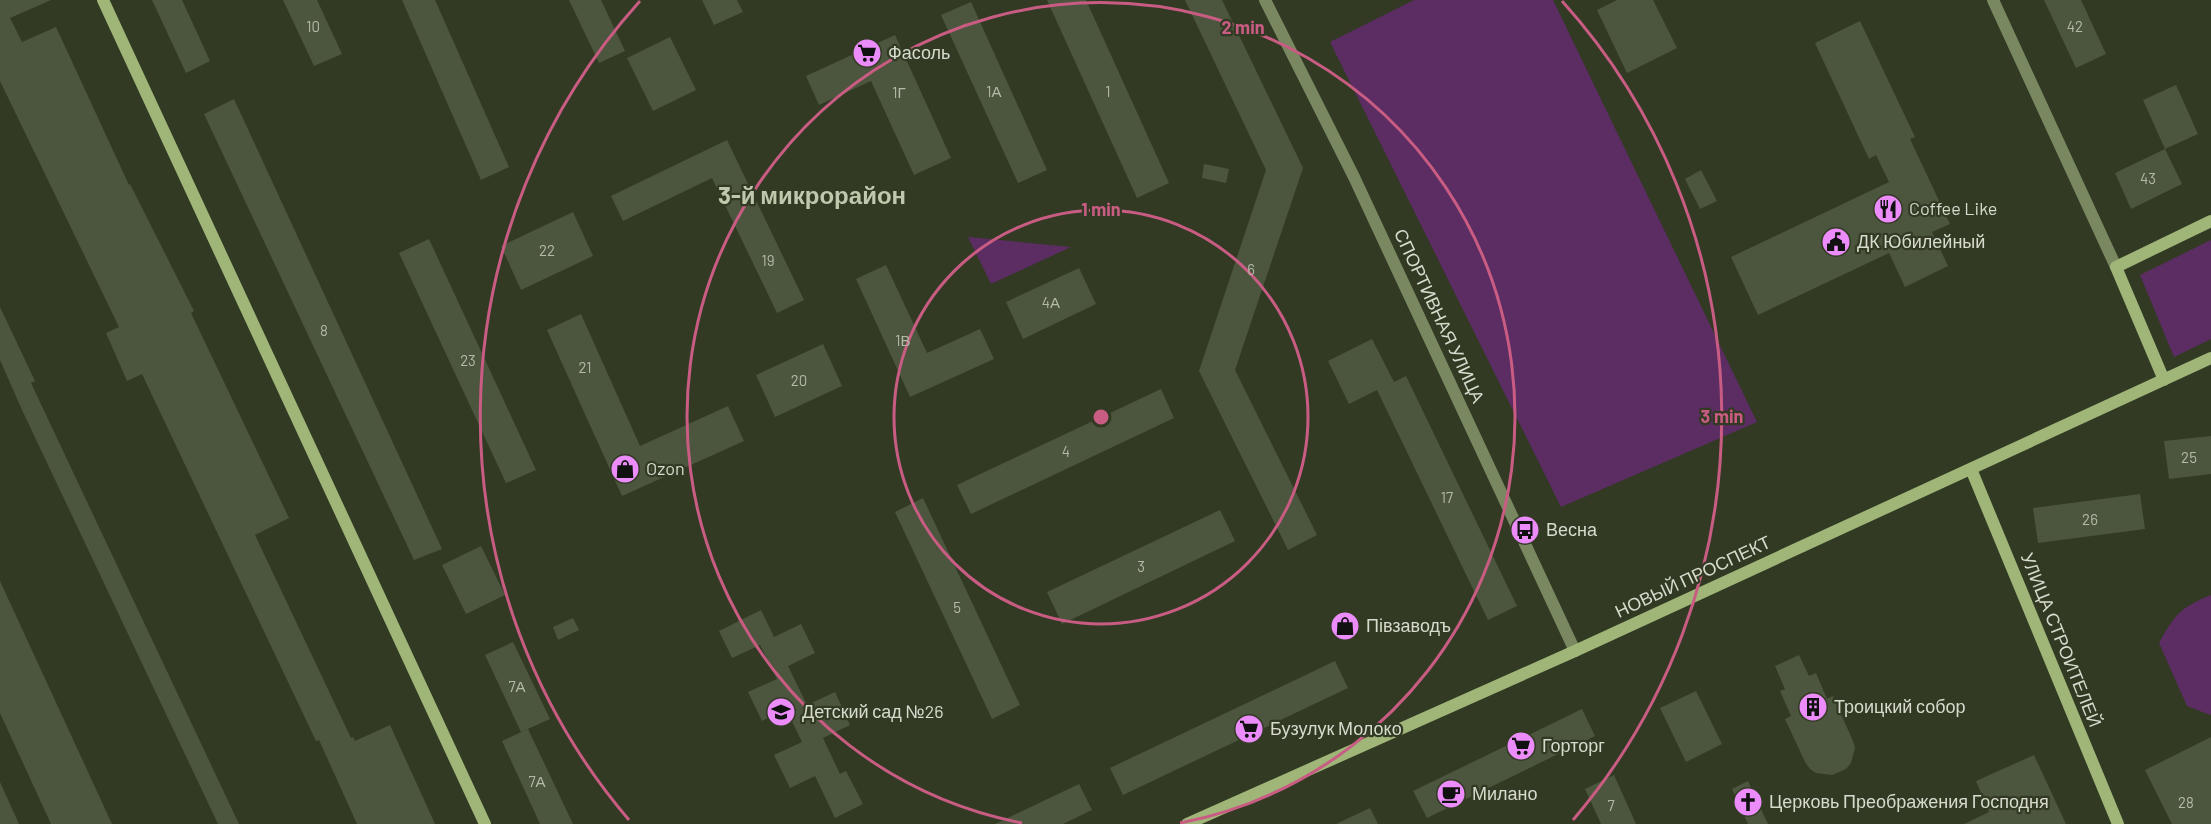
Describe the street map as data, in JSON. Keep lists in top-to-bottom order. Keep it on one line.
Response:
{"streets":{"street":["СПОРТИВНАЯ УЛИЦА","НОВЫЙ ПРОСПЕКТ","УЛИЦА СТРОИТЕЛЕЙ"]},"crossings":[["СПОРТИВНАЯ УЛИЦА","НОВЫЙ ПРОСПЕКТ"],["НОВЫЙ ПРОСПЕКТ","УЛИЦА СТРОИТЕЛЕЙ"]],"districts":["3-й микрорайон"],"places":{"supermarket":["Фасоль","Бузулук Молоко","Горторг"],"restaurant":["Coffee Like"],"public building":["ДК Юбилейный"],"shop":["Ozon","Півзаводъ"],"bus stop":["Весна"],"building":["Троицкий собор"],"school or university":["Детский сад №26"],"cafe":["Милано"],"church":["Церковь Преображения Господня"]},"house_numbers":["10","42","1А","1","1Г","43","22","19","6","4А","8","1В","23","21","20","4","25","17","26","3","5","7А","7А","28","7"],"rings":["2 min","1 min","3 min"]}
